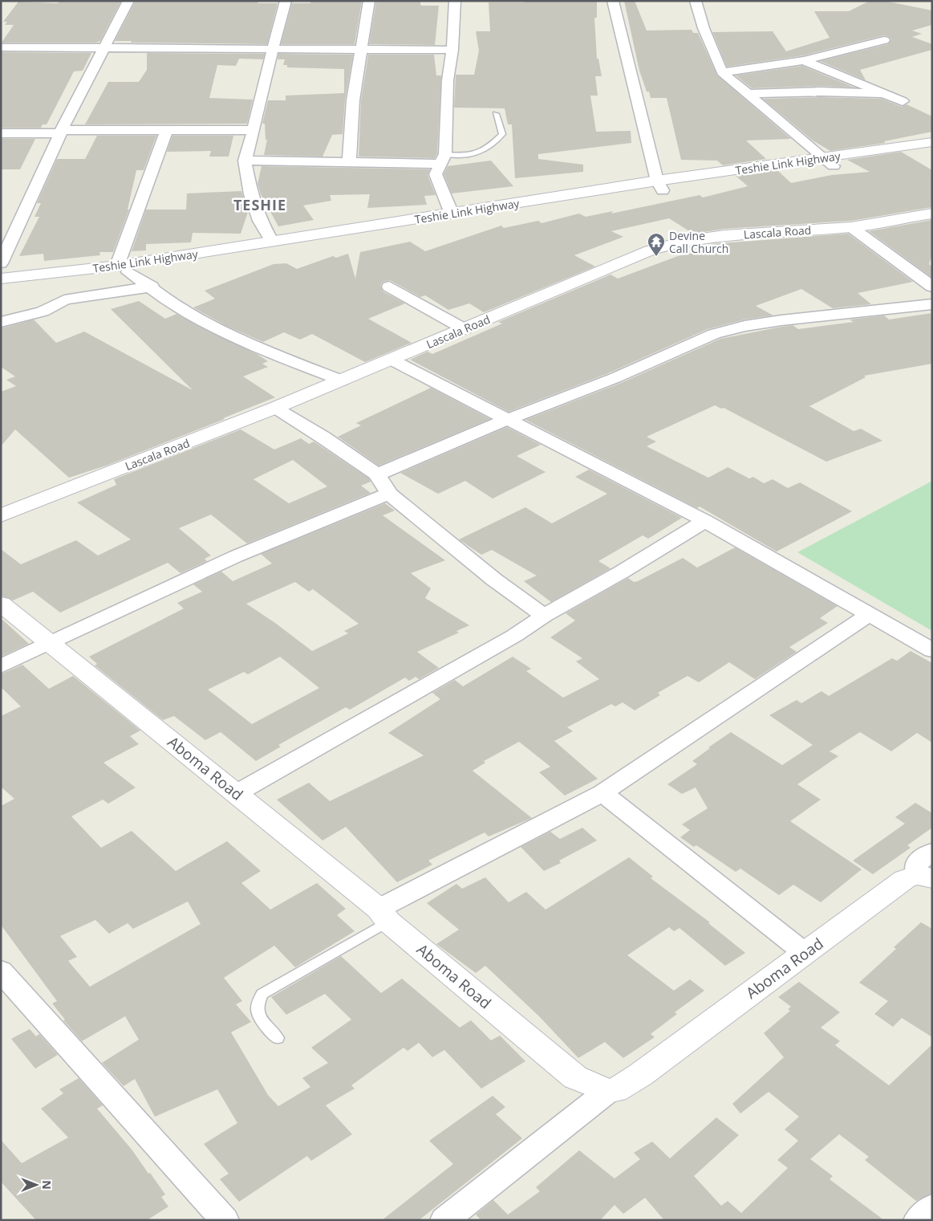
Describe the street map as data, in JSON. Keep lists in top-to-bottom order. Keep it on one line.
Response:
{"streets":{"street":["Teshie Link Highway","Lascala Road","Aboma Road"]},"districts":["TESHIE"],"places":{"temple":["Devine Call Church"]},"north":"right"}
